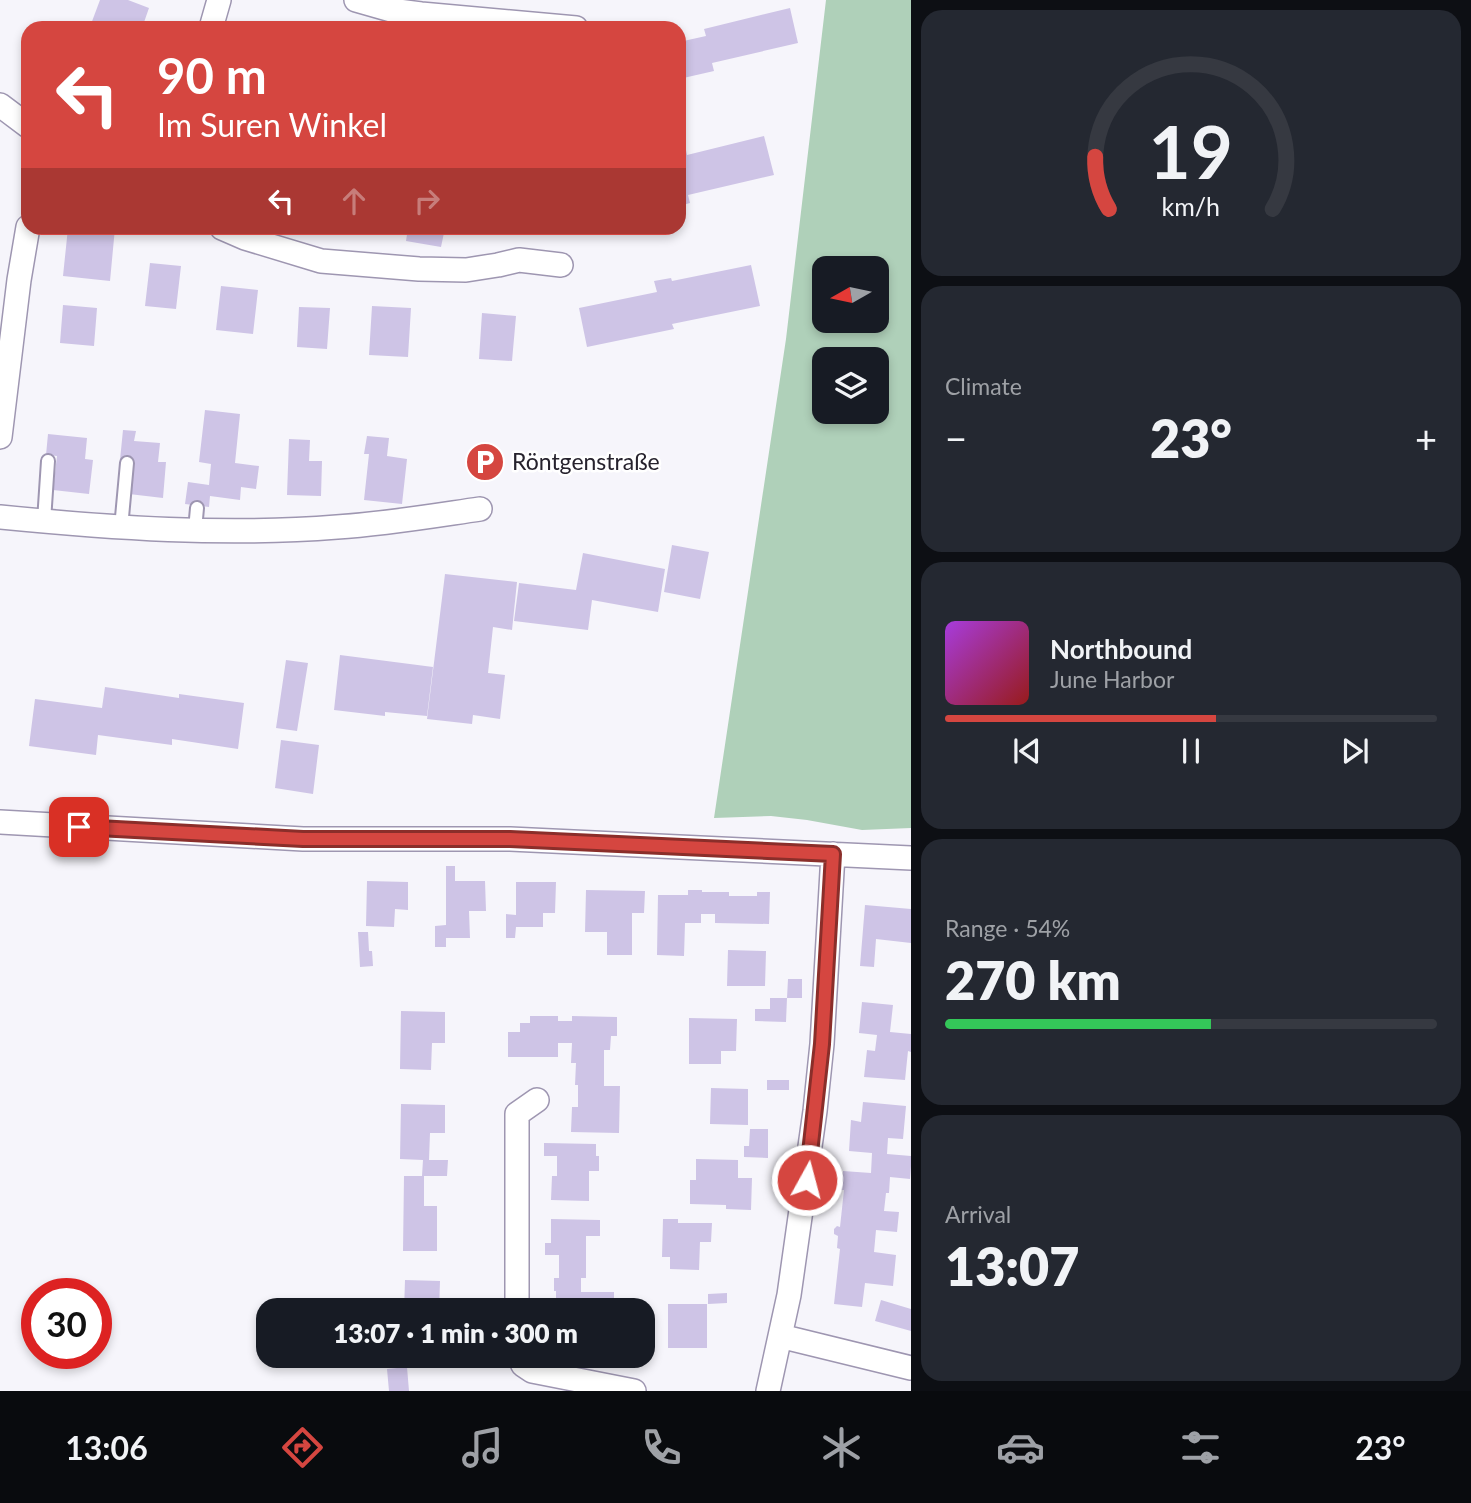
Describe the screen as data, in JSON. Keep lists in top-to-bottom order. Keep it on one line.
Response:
{"places":{"parking":["Röntgenstraße"]},"north":"left","page":{"turn":["90 m","Im Suren Winkel"],"tile":["Climate",["Range · 54%","270 km"],["Arrival","13:07"]],"heat":["−","23°","+"],"song":["Northbound","June Harbor"],"limit":"30","trip":"13:07 · 1 min · 300 m","tabs":["13:06","23°"],"gauge":["19","km/h"]}}
